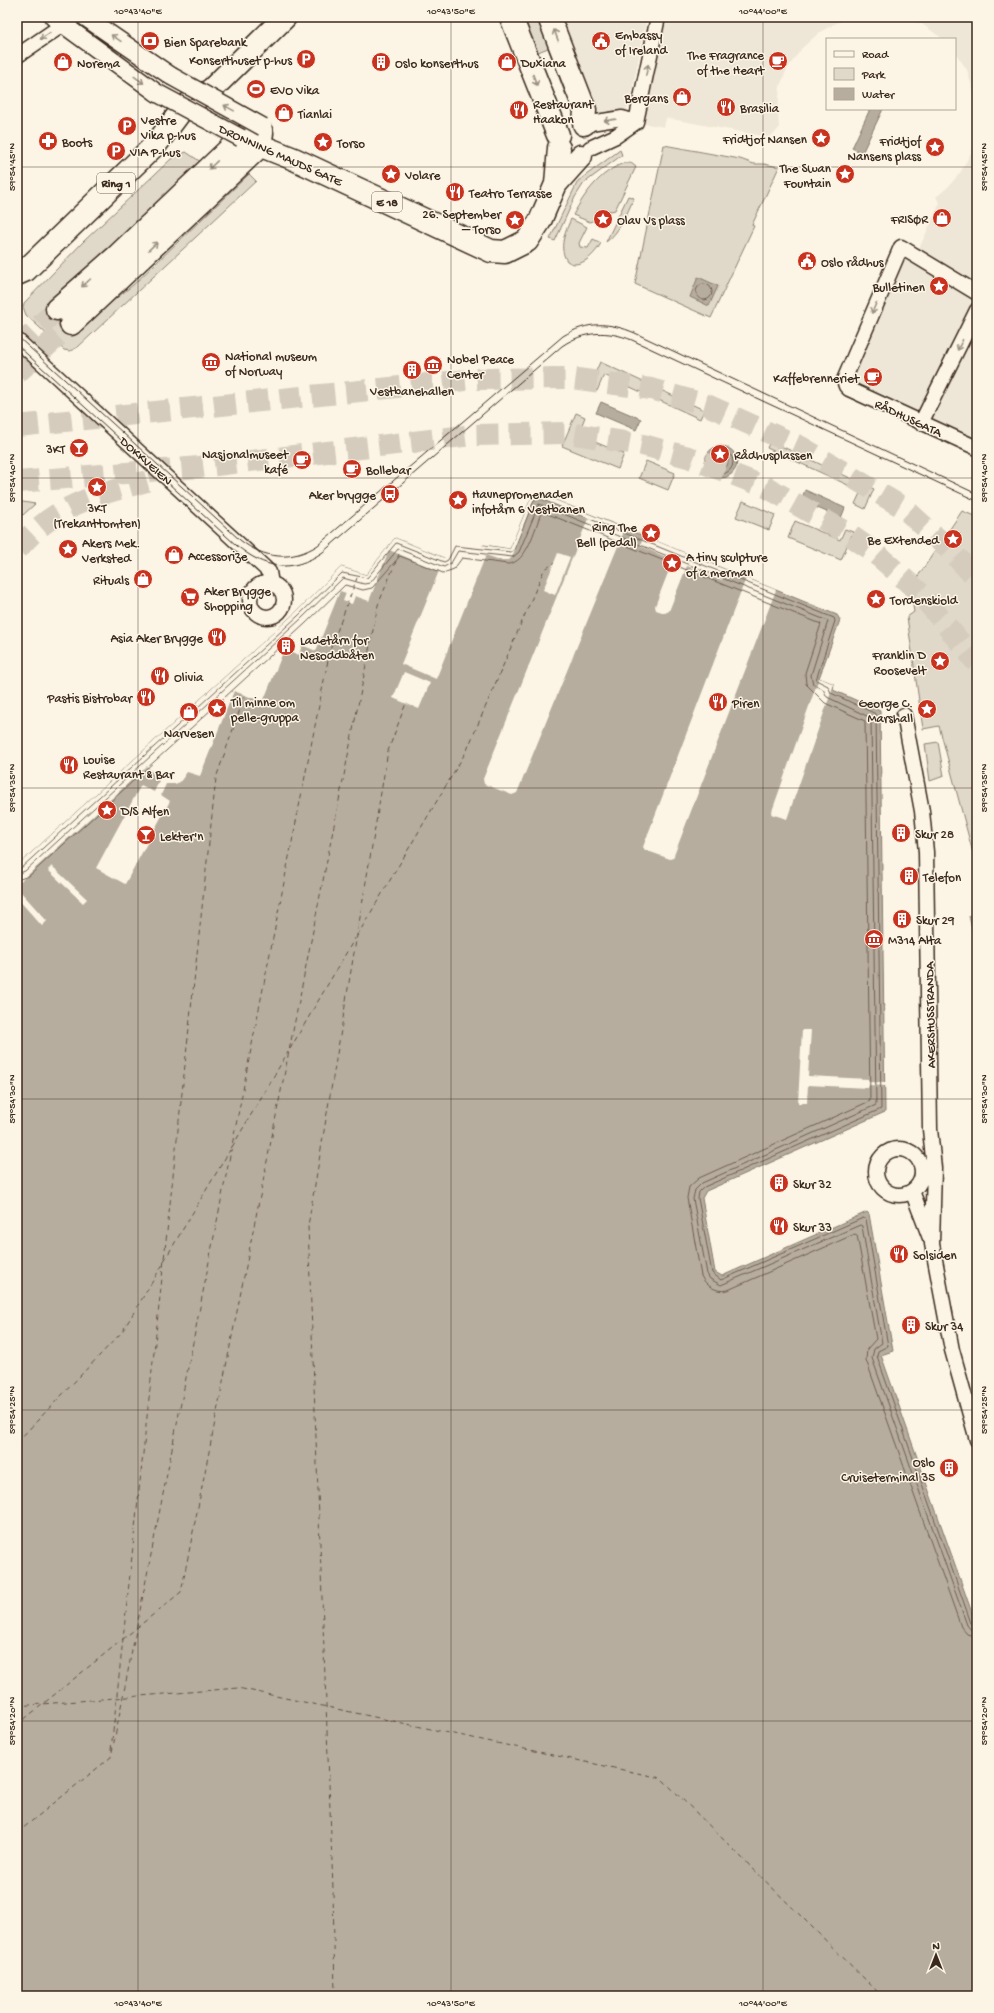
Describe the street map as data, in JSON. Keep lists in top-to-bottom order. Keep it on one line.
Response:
{"streets":{"highway":["DRONNING MAUDS GATE","Ring 1","E 18"],"street":["RÅDHUSGATA","DOKKVEIEN","AKERSHUSSTRANDA"]},"crossings":[["DRONNING MAUDS GATE","E 18"]],"places":{"bank":["Bien Sparebank"],"public building":["Embassy of Ireland","Oslo rådhus"],"parking":["Konserthuset p-hus","Vestre Vika p-hus","VIA P-hus"],"cafe":["The Fragrance of the Heart","Kaffebrenneriet","Nasjonalmuseet kafé","Bollebar"],"shop":["Norema","Duxiana","Bergans","Tianlai","FRISØR","Accessorize","Rituals","Narvesen"],"building":["Oslo konserthus","Vestbanehallen","Ladetårn for Nesoddbåten","Skur 28","Telefon","Skur 29","Skur 32","Skur 34","Oslo Cruiseterminal 35"],"sports":["EVO Vika"],"restaurant":["Brasilia","Restaurant Haakon","Teatro Terrasse","Asia Aker Brygge","Olivia","Pastis Bistrobar","Piren","Louise Restaurant & Bar","Skur 33","Solsiden"],"place":["Fridtjof Nansen","Torso","Fridtjof Nansens plass","Volare","The Swan Fountain","Olav Vs plass","26. September – Torso","Bulletinen","Rådhusplassen","3KT (Trekanttomten)","Havnepromenaden infotårn 6 Vestbanen","Ring The Bell (pedal)","Be Extended","Akers Mek. Verksted","A tiny sculpture of a merman","Tordenskiold","Franklin D Roosevelt","Til minne om pelle-gruppa","George C. Marshall","D/S Alfen"],"pharmacy":["Boots"],"museum":["National museum of Norway","Nobel Peace Center","M314 Alta"],"bar":["3KT","Lekter'n"],"bus stop":["Aker brygge"],"supermarket":["Aker Brygge Shopping"]},"legend":["Road","Park","Water"],"north":"top","coordinates":["10°43'40\"E","10°43'50\"E","10°44'00\"E","59°54'45\"N","59°54'40\"N","59°54'35\"N","59°54'30\"N","59°54'25\"N","59°54'20\"N"]}
